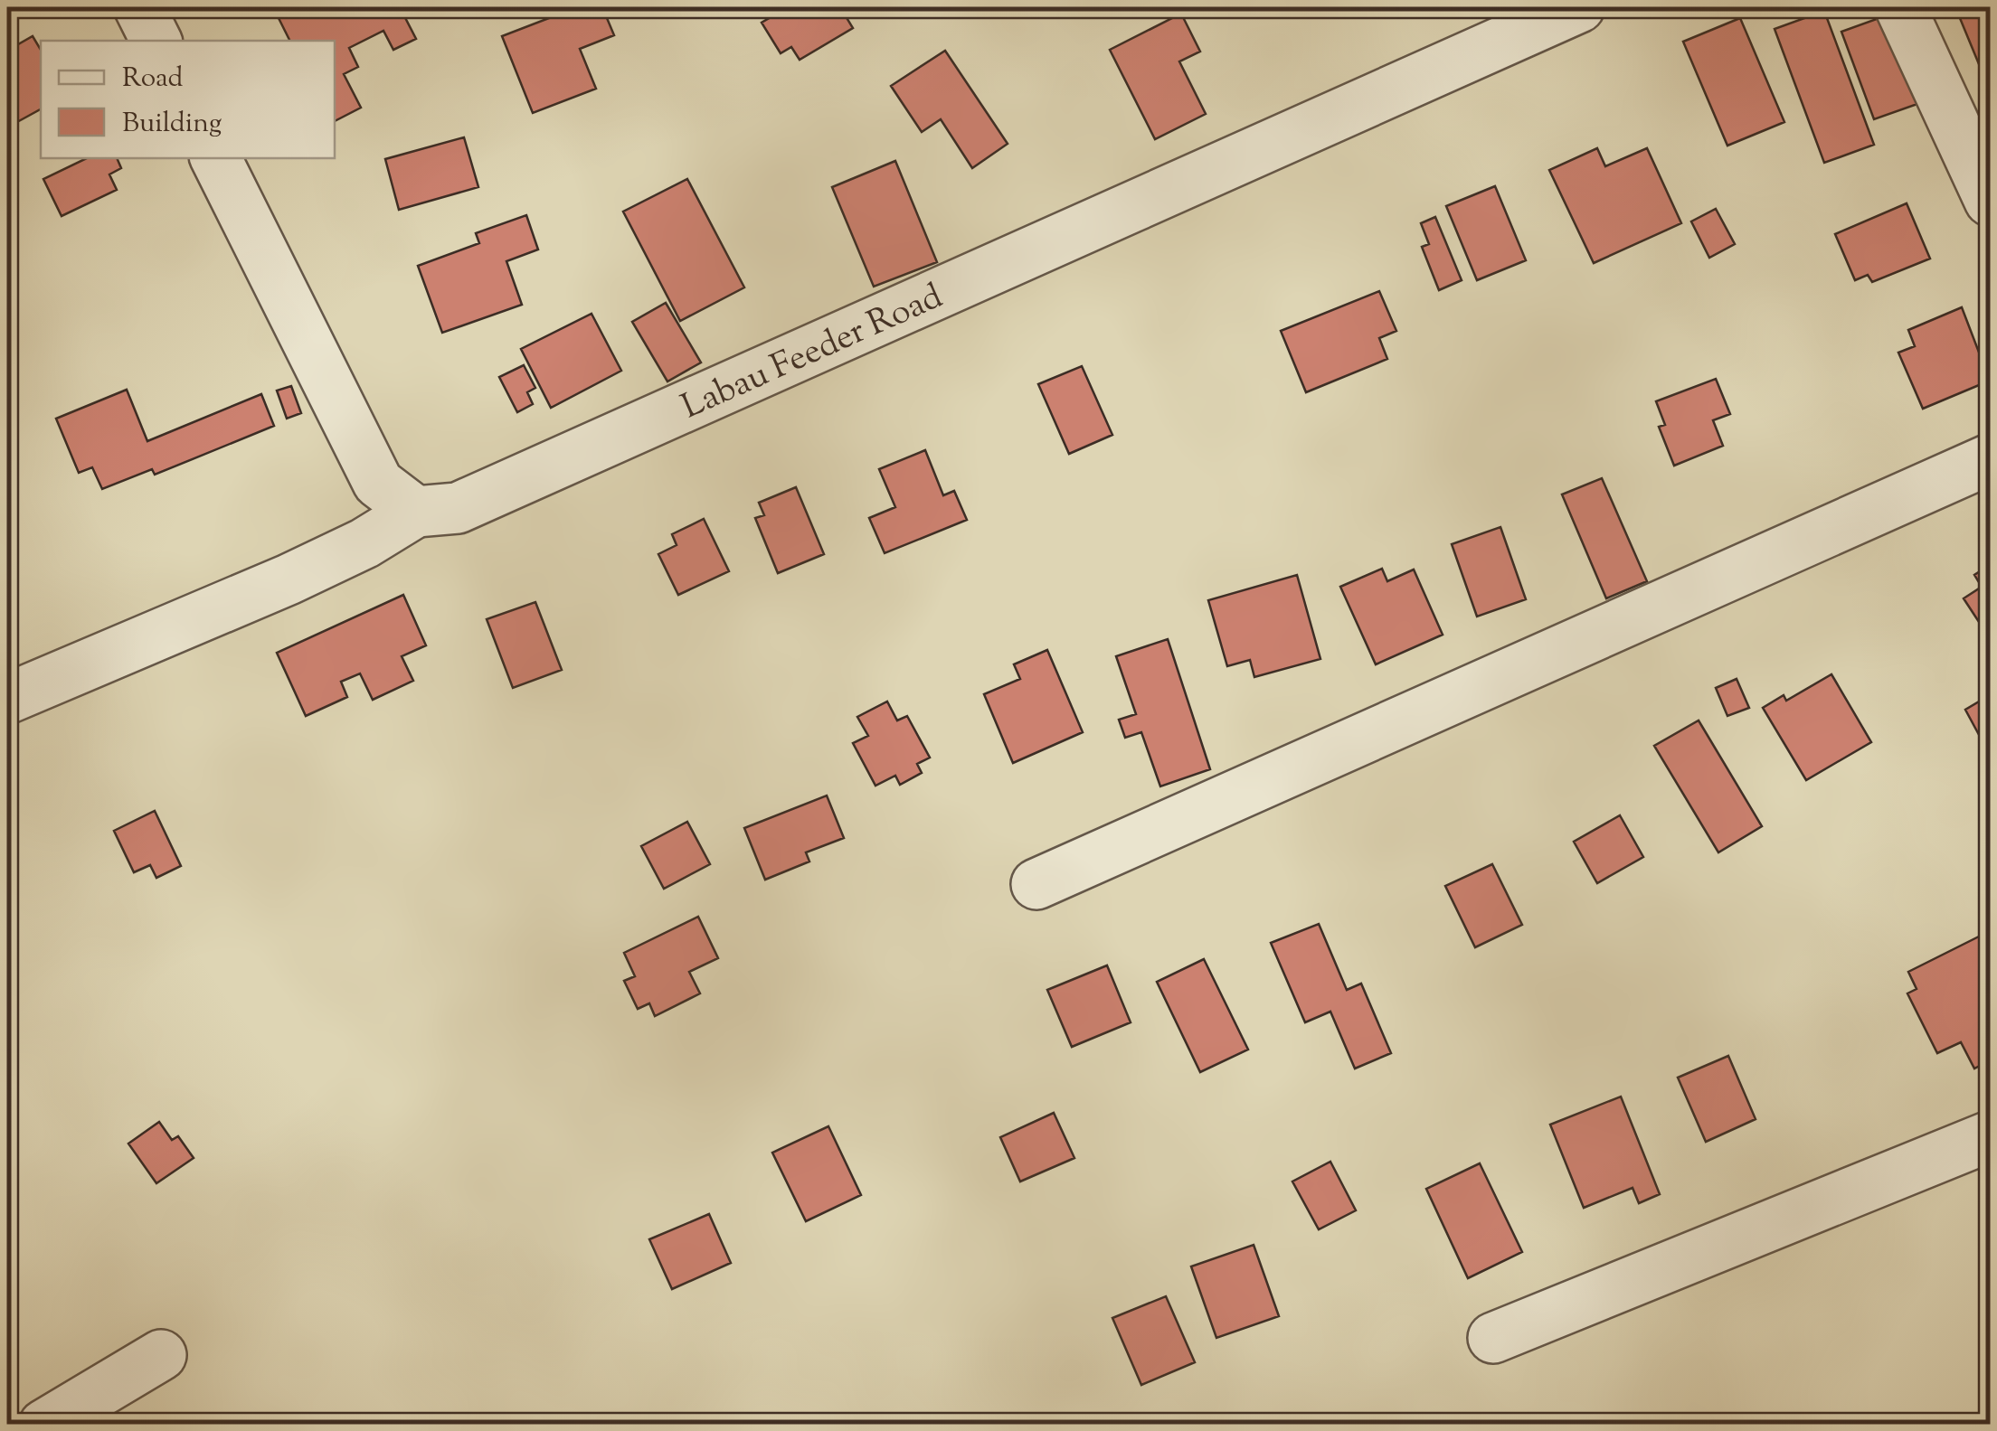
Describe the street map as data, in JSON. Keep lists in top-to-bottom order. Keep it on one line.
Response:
{"streets":{"street":["Labau Feeder Road"]},"legend":["Road","Building"]}
